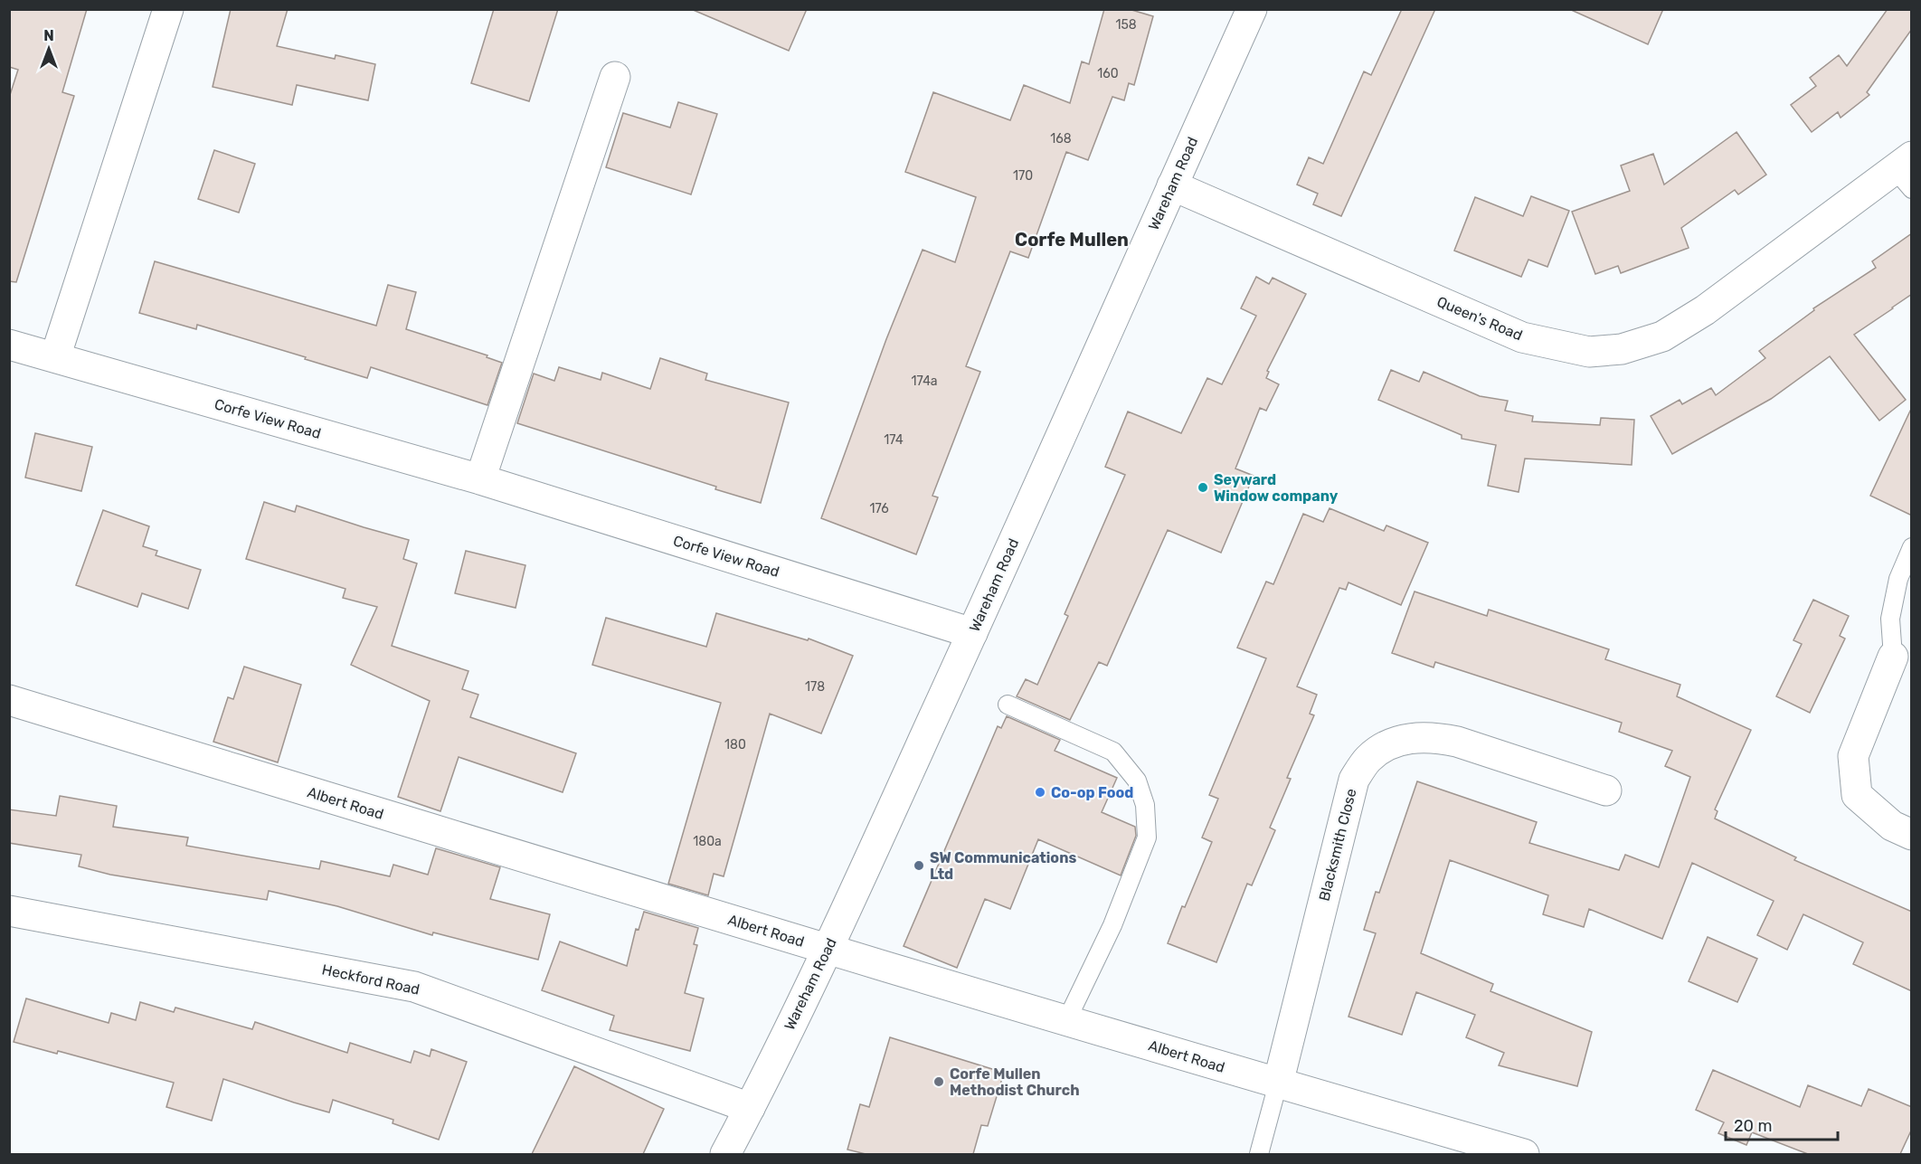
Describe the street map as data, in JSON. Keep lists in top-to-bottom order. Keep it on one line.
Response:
{"streets":{"street":["Wareham Road","Queen's Road","Corfe View Road","Albert Road","Blacksmith Close","Heckford Road"]},"crossings":[["Wareham Road","Queen's Road"],["Wareham Road","Corfe View Road"],["Wareham Road","Albert Road"],["Wareham Road","Heckford Road"],["Albert Road","Blacksmith Close"]],"districts":["Corfe Mullen"],"places":["Seyward Window company","Co-op Food","SW Communications Ltd","Corfe Mullen Methodist Church"],"house_numbers":["158","160","168","170","174a","174","176","178","180","180a"],"scale_bar":"20 m","north":"top"}
